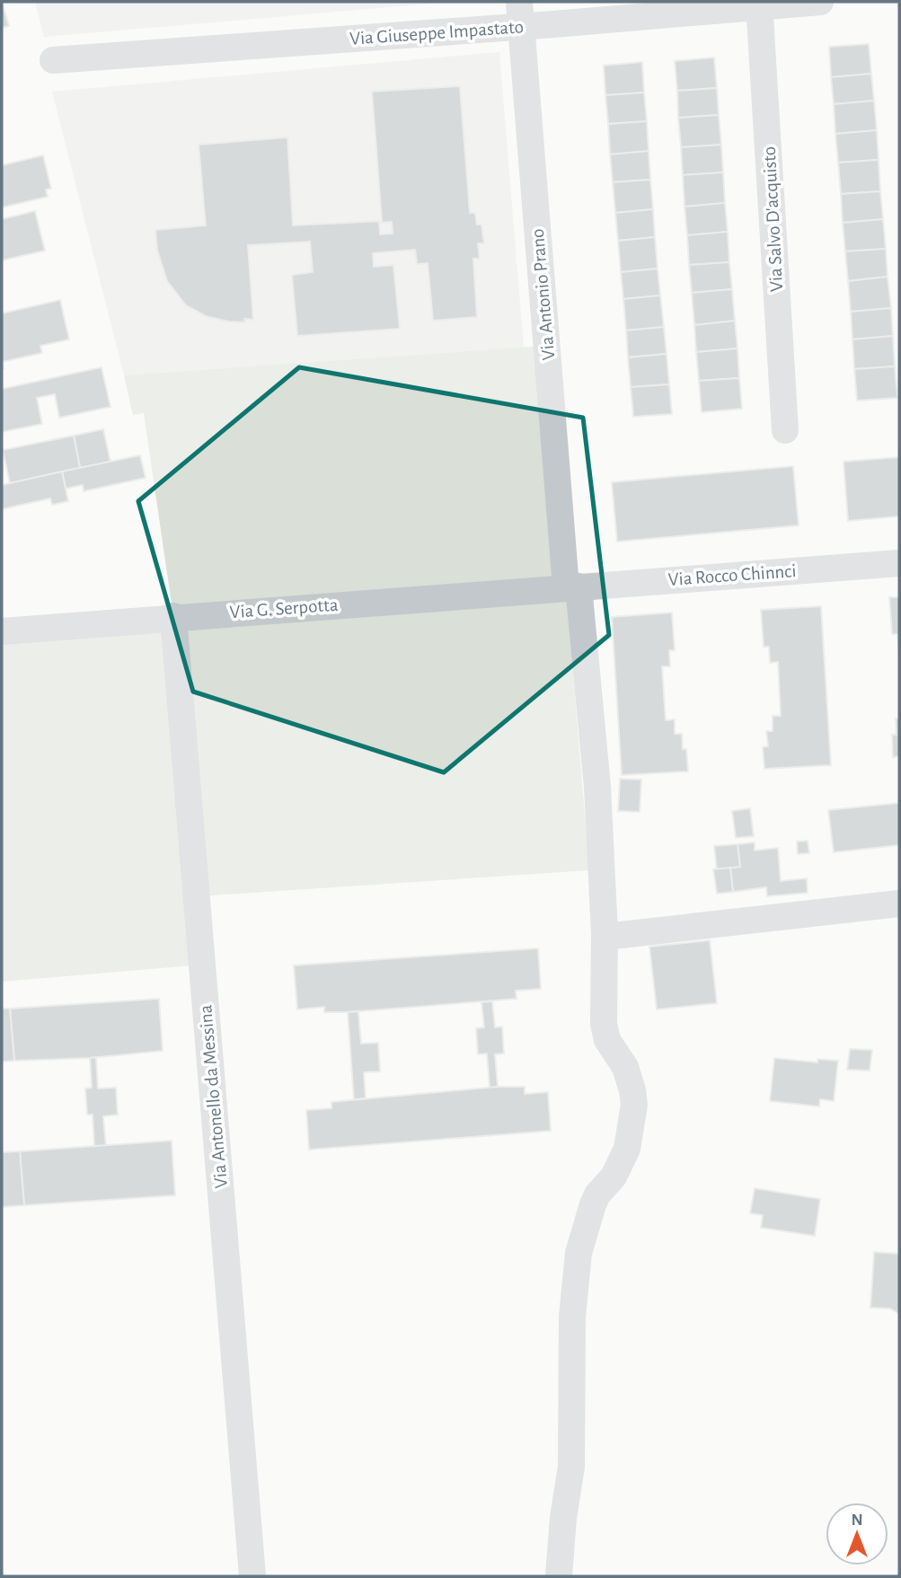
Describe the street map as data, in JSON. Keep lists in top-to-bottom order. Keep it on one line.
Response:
{"streets":{"street":["Via Giuseppe Impastato","Via Salvo D'acquisto","Via Antonio Prano","Via Rocco Chinnci","Via G. Serpotta","Via Antonello da Messina"]},"crossings":[["Via Giuseppe Impastato","Via Salvo D'acquisto"],["Via Giuseppe Impastato","Via Antonio Prano"],["Via Antonio Prano","Via Rocco Chinnci"],["Via Antonio Prano","Via G. Serpotta"],["Via Rocco Chinnci","Via G. Serpotta"],["Via G. Serpotta","Via Antonello da Messina"]],"north":"top"}
